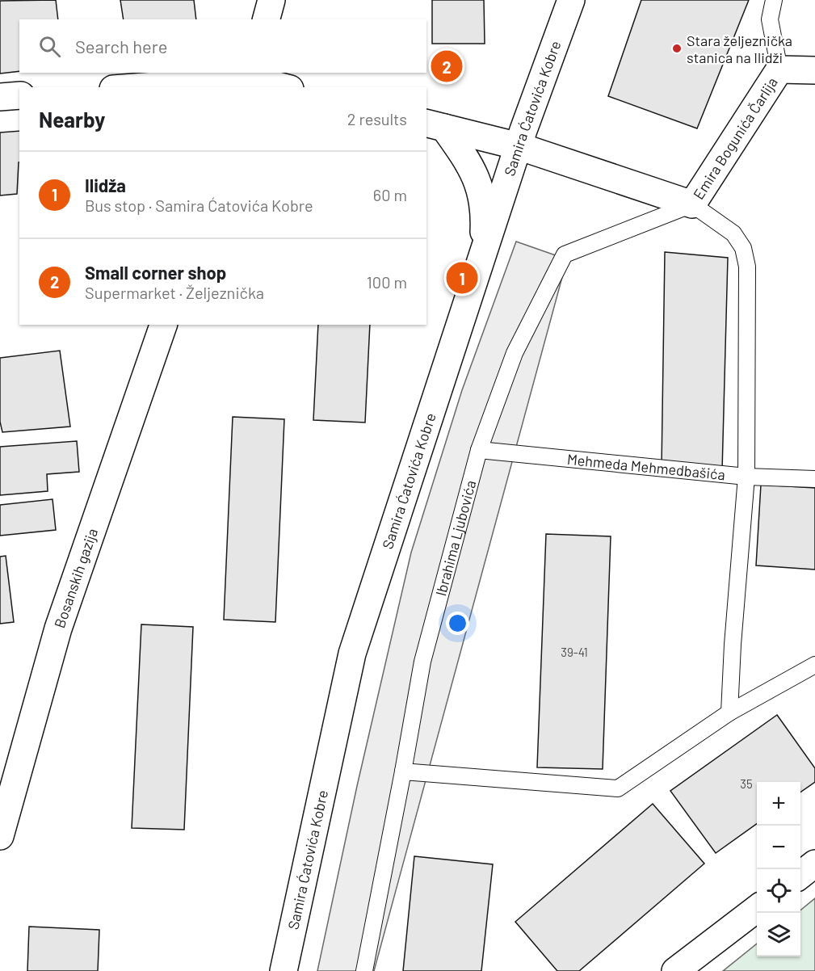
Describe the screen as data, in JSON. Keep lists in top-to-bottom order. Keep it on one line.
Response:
{"streets":{"street":["Samira Ćatovića Kobre","Emira Bogunića Čarlija","Bosanskih gazija"],"lane":["Mehmeda Mehmedbašića","Ibrahima Ljubovića"]},"crossings":[["Samira Ćatovića Kobre","Emira Bogunića Čarlija"],["Emira Bogunića Čarlija","Ibrahima Ljubovića"],["Mehmeda Mehmedbašića","Ibrahima Ljubovića"]],"places":["Stara željeznička stanica na Ilidži"],"house_numbers":["39-41","35"],"page":{"search":"Search here","pins":["2","1"],"heading":["Nearby","2 results"],"list":[{"mark":"1","name":"Ilidža","note":"Bus stop · Samira Ćatovića Kobre","value":"60 m"},{"mark":"2","name":"Small corner shop","note":"Supermarket · Željeznička","value":"100 m"}],"map_buttons":["+","−"]}}
